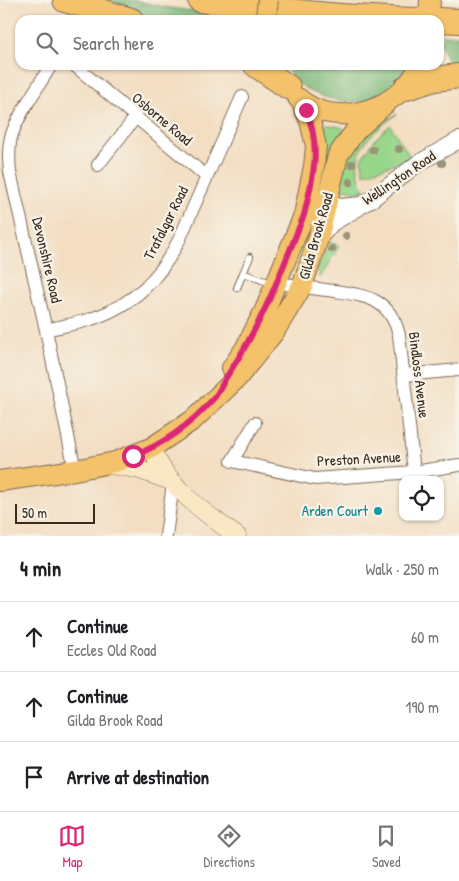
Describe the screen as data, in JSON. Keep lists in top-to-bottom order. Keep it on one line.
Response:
{"streets":{"main road":["Gilda Brook Road"],"street":["Osborne Road","Wellington Road","Trafalgar Road","Devonshire Road","Bindloss Avenue","Preston Avenue"]},"crossings":[["Osborne Road","Trafalgar Road"],["Wellington Road","Gilda Brook Road"],["Trafalgar Road","Devonshire Road"],["Gilda Brook Road","Bindloss Avenue"],["Bindloss Avenue","Preston Avenue"]],"places":["Arden Court"],"scale_bar":"50 m","page":{"search":"Search here","scale":"50 m","heading":["4 min","Walk · 250 m"],"list":[["Continue","Eccles Old Road","60 m"],["Continue","Gilda Brook Road","190 m"],"Arrive at destination"],"nav":["Map","Directions","Saved"]}}
